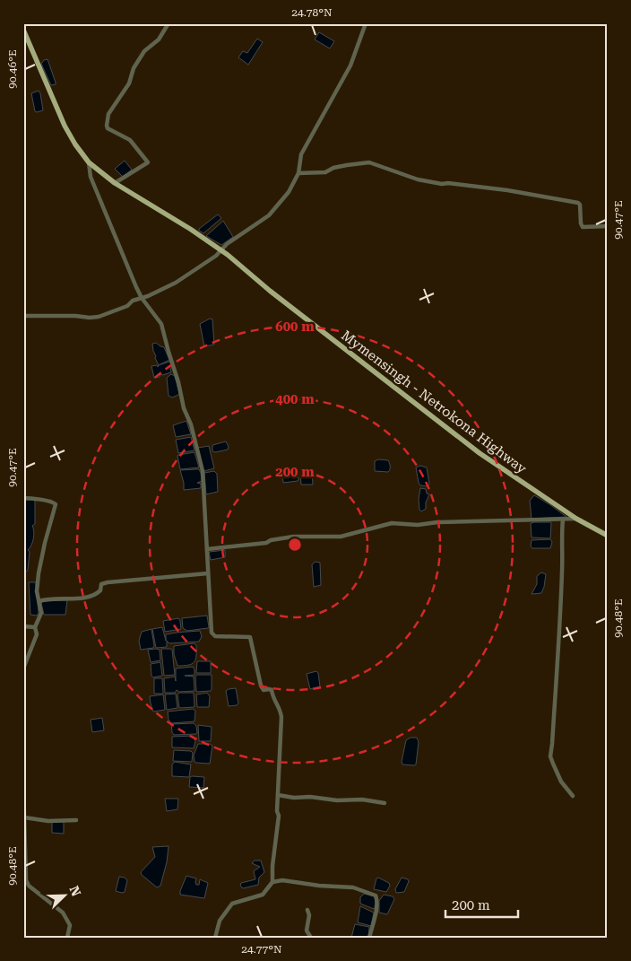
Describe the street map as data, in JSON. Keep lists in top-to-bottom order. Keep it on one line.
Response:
{"streets":{"main road":["Mymensingh - Netrokona Highway"]},"scale_bar":"200 m","north":"top right","coordinates":["24.78°N","90.46°E","90.47°E","90.48°E","24.77°N"],"rings":["600 m","400 m","200 m"]}
